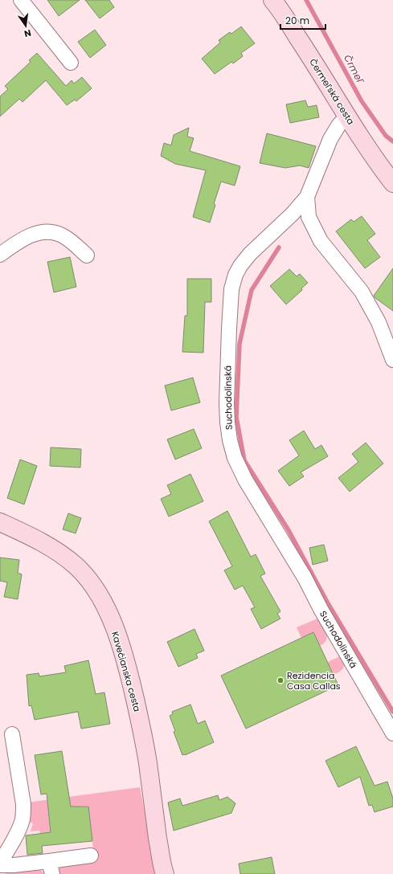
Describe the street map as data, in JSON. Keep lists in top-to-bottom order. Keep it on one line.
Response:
{"streets":{"street":["Čermeľská cesta","Suchodolinská","Kavečianska cesta"]},"crossings":[["Čermeľská cesta","Suchodolinská"]],"water":["Črmeľ"],"places":["Rezidencia Casa Callas"],"scale_bar":"20 m","north":"bottom"}
